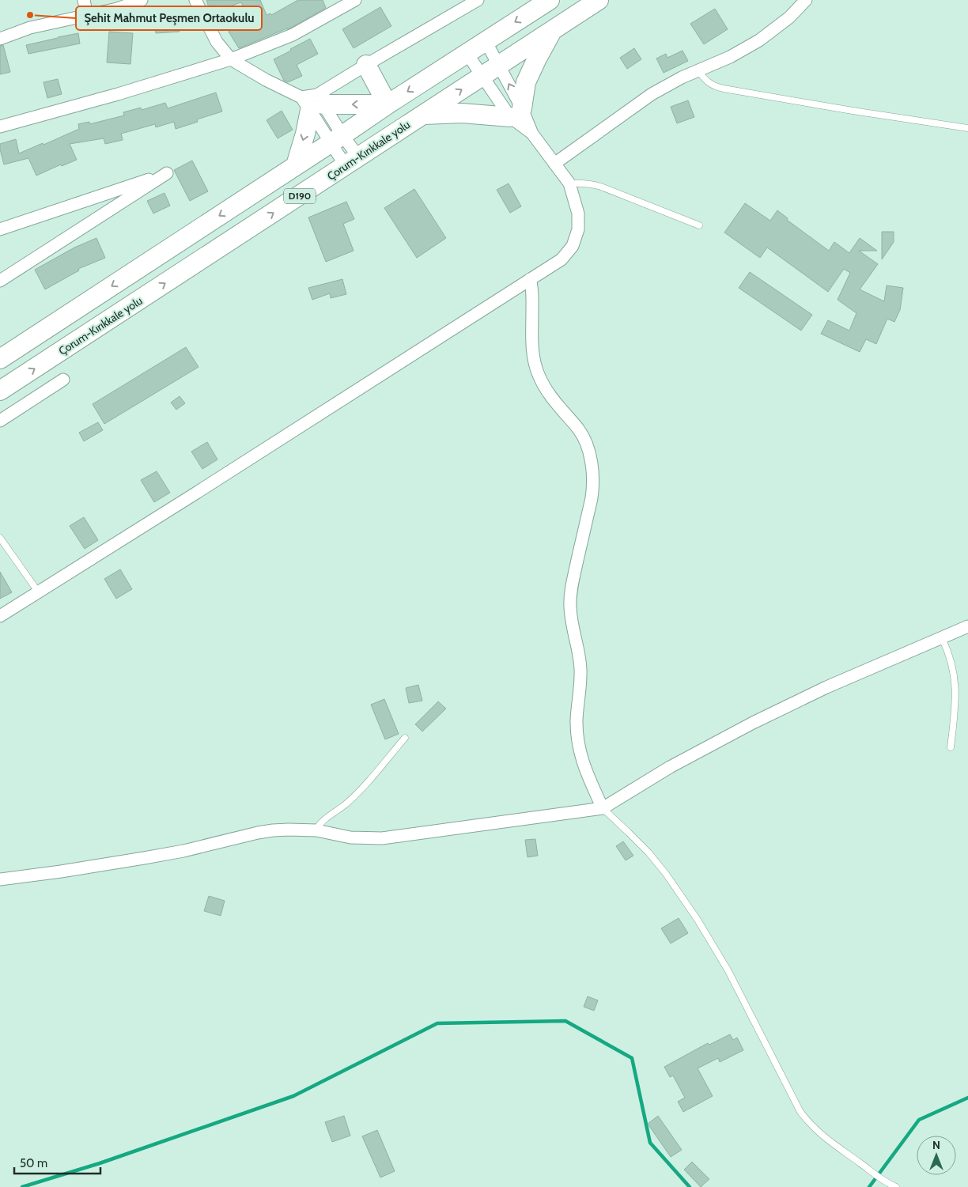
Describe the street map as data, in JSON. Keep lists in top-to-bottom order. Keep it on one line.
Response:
{"streets":{"highway":["Çorum-Kırıkkale yolu","D190"]},"places":["Şehit Mahmut Peşmen Ortaokulu"],"scale_bar":"50 m","north":"top"}
